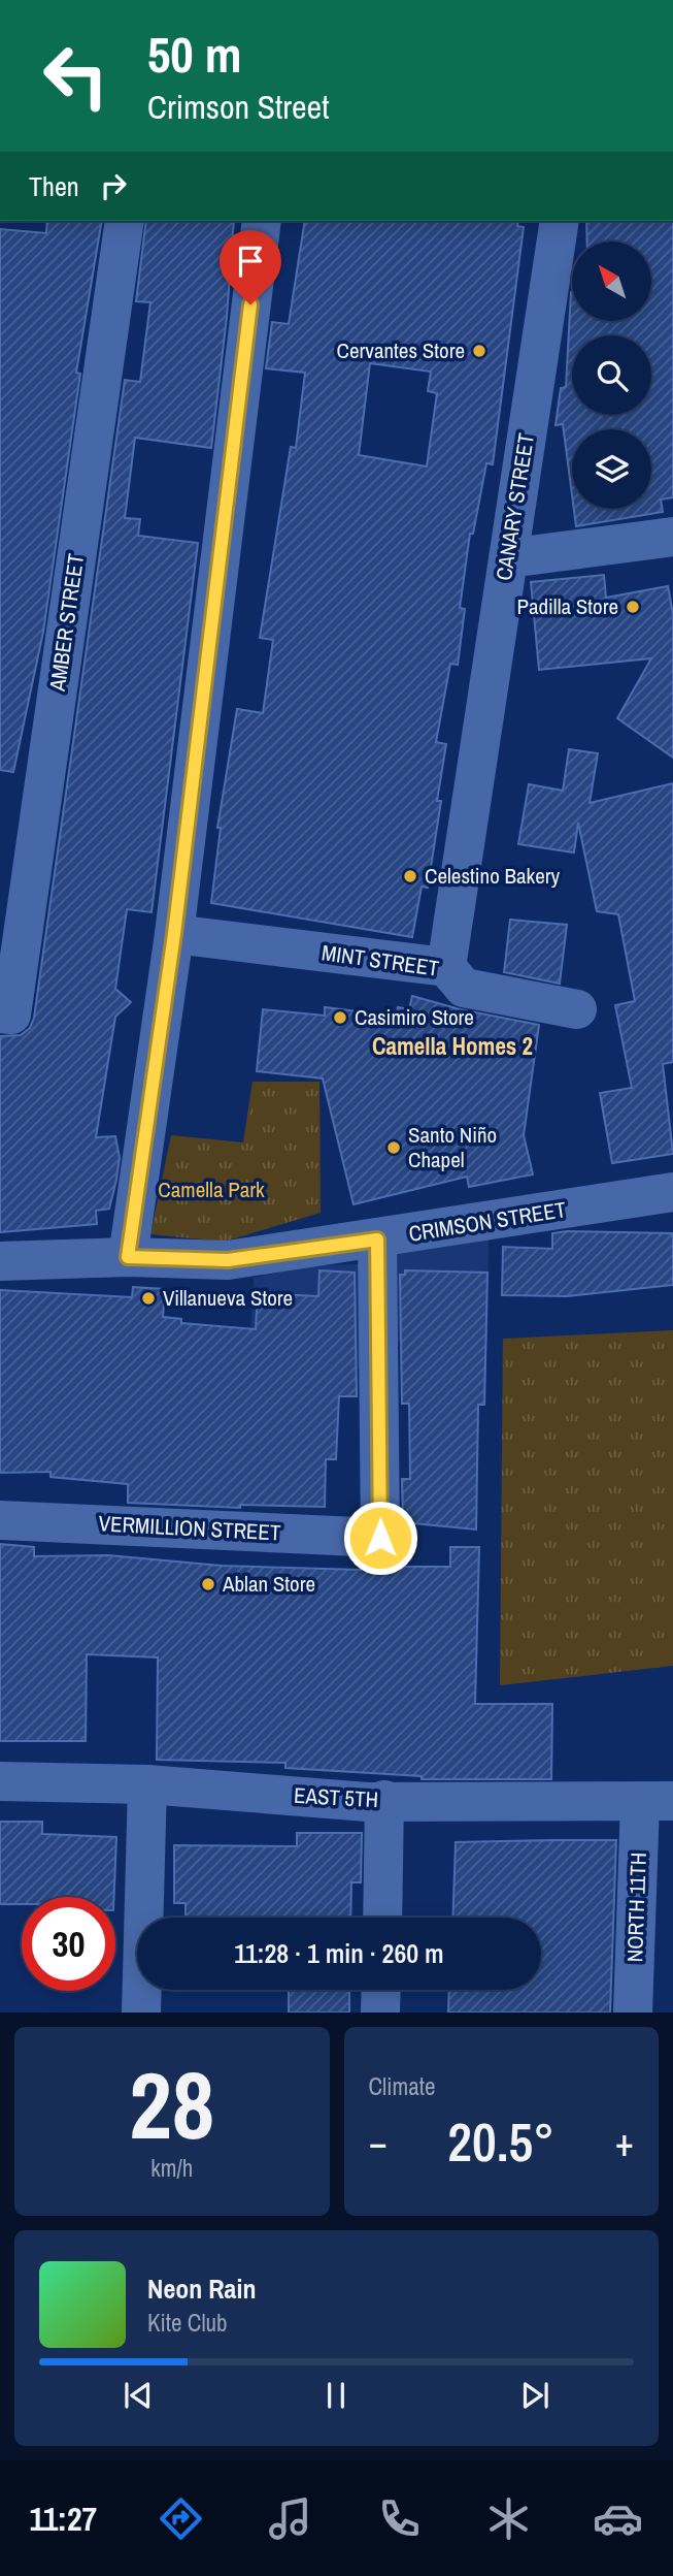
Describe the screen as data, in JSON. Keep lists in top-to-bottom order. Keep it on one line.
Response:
{"streets":{"street":["CANARY STREET","AMBER STREET","MINT STREET","CRIMSON STREET","VERMILLION STREET","EAST 5TH","NORTH 11TH"]},"crossings":[["CANARY STREET","MINT STREET"],["CRIMSON STREET","VERMILLION STREET"],["EAST 5TH","NORTH 11TH"]],"districts":["Camella Homes 2"],"parks":["Camella Park"],"places":["Cervantes Store","Padilla Store","Celestino Bakery","Casimiro Store","Santo Niño Chapel","Villanueva Store","Ablan Store"],"north":"top left","page":{"turn":["50 m","Crimson Street"],"then":"Then","limit":"30","trip":"11:28 · 1 min · 260 m","tile":[["28","km/h"],"Climate"],"heat":["−","20.5°","+"],"song":["Neon Rain","Kite Club"],"tabs":"11:27"}}
